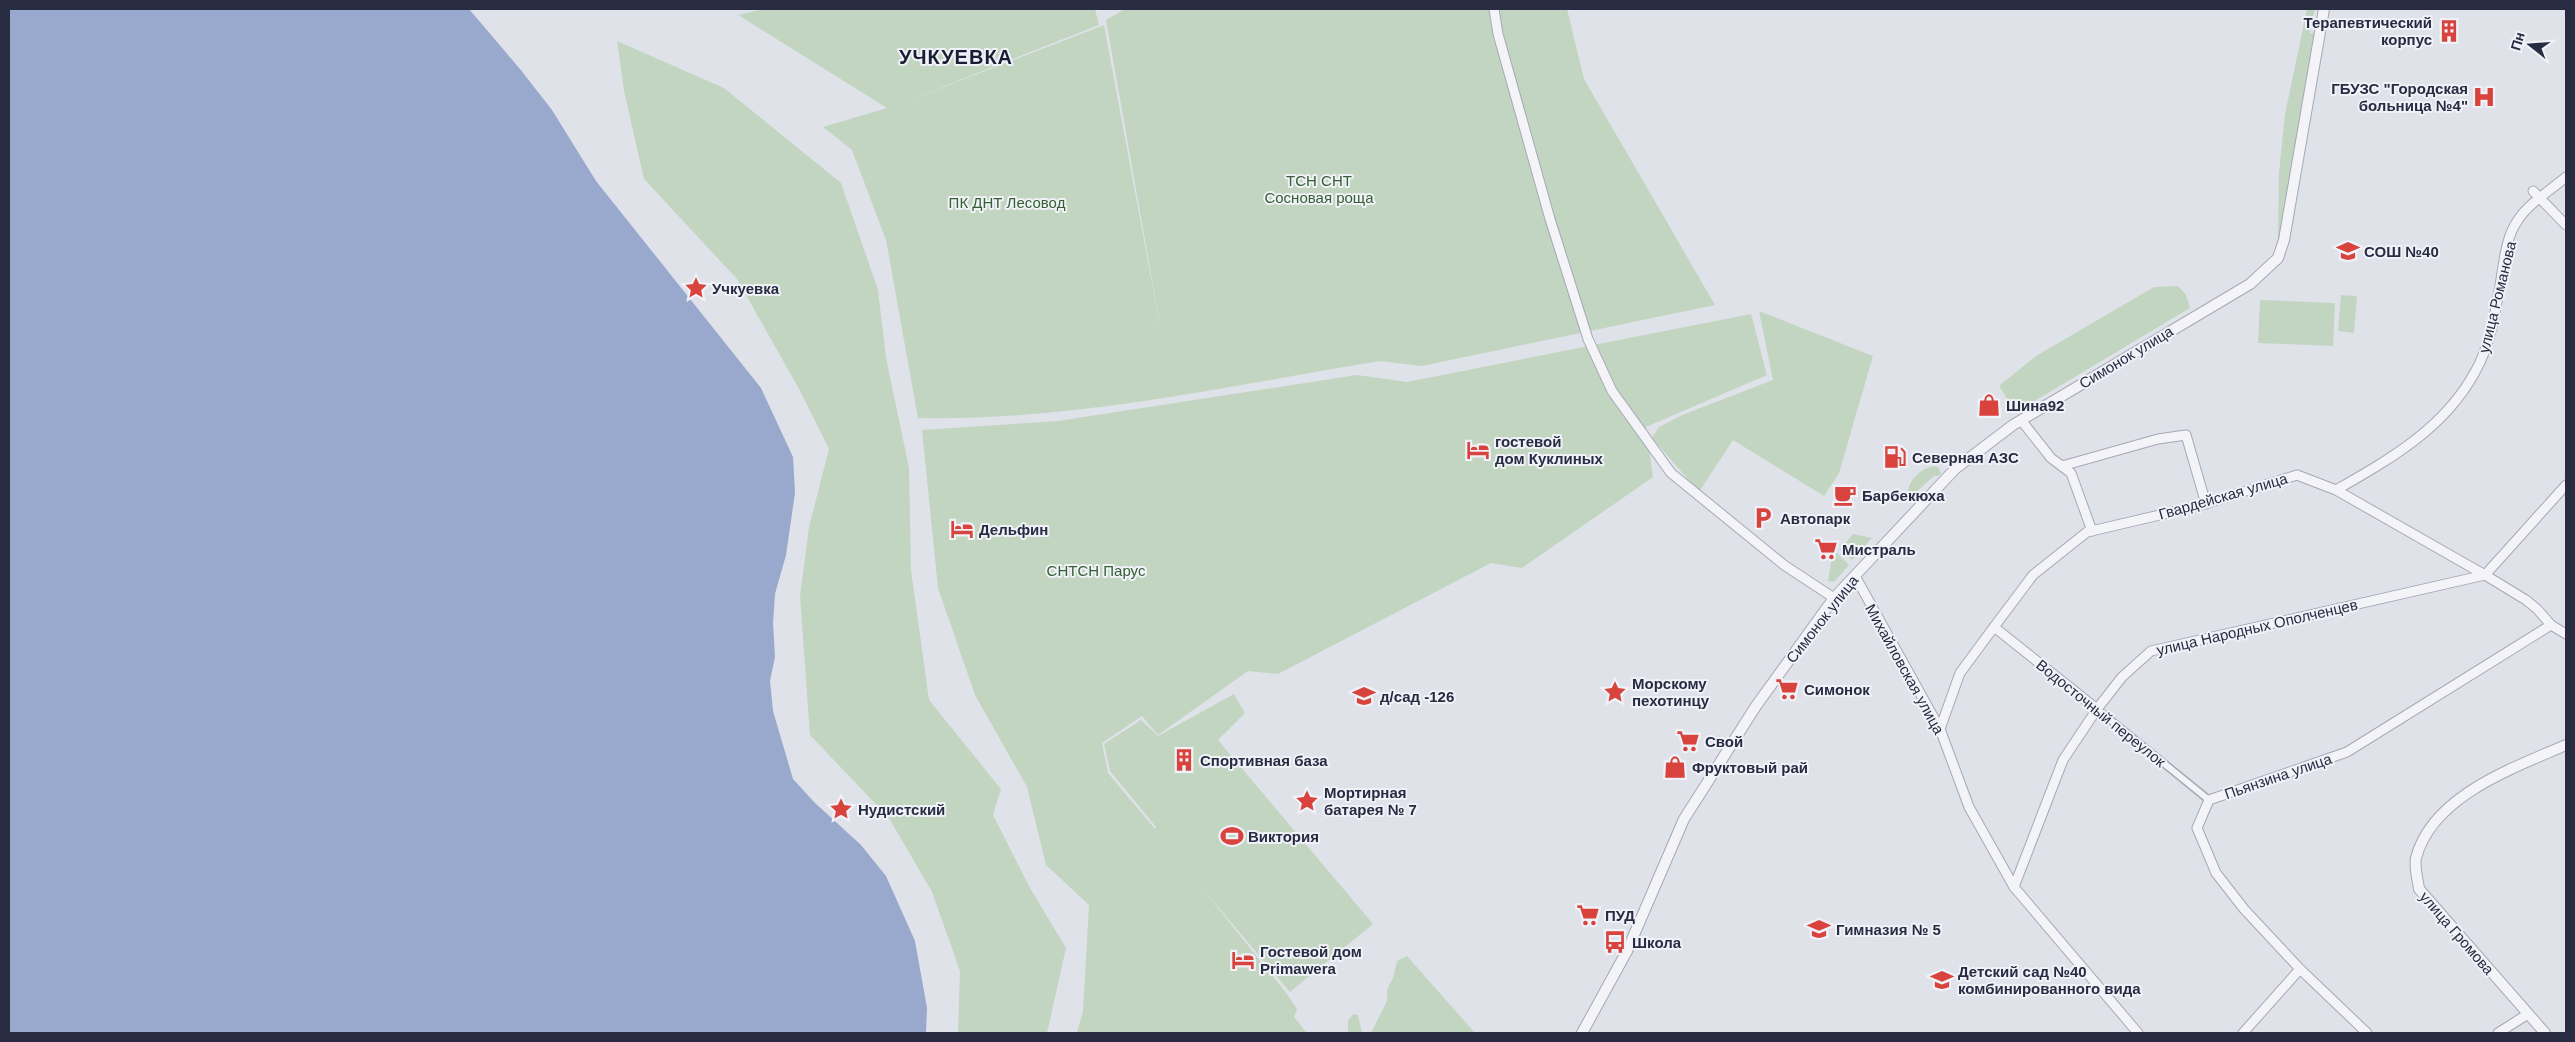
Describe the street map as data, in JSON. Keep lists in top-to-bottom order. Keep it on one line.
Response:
{"streets":{"street":["улица Романова","Симонок улица","Гвардейская улица","улица Народных Ополченцев","Михайловская улица","Водосточный переулок","Пьянзина улица","улица Громова"]},"crossings":[["улица Романова","Гвардейская улица"],["Симонок улица","Михайловская улица"],["Гвардейская улица","улица Народных Ополченцев"],["Гвардейская улица","Михайловская улица"],["Гвардейская улица","Водосточный переулок"],["Гвардейская улица","Пьянзина улица"],["улица Народных Ополченцев","Михайловская улица"],["улица Народных Ополченцев","Водосточный переулок"],["Водосточный переулок","Пьянзина улица"]],"districts":["УЧКУЕВКА"],"parks":["ТСН СНТ Сосновая роща","ПК ДНТ Лесовод","СНТСН Парус"],"places":{"building":["Терапевтический корпус","Спортивная база"],"hospital":["ГБУЗС \"Городская больница №4\""],"school or university":["СОШ №40","д/сад -126","Гимназия № 5","Детский сад №40 комбинированного вида"],"place":["Учкуевка","Морскому пехотинцу","Мортирная батарея № 7","Нудистский"],"shop":["Шина92","Фруктовый рай"],"hotel":["гостевой дом Куклиных","Дельфин","Гостевой дом Primawera"],"fuel station":["Северная АЗС"],"cafe":["Барбекюха"],"parking":["Автопарк"],"supermarket":["Мистраль","Симонок","Свой","ПУД"],"sports":["Виктория"],"bus stop":["Школа"]},"north":"left"}
